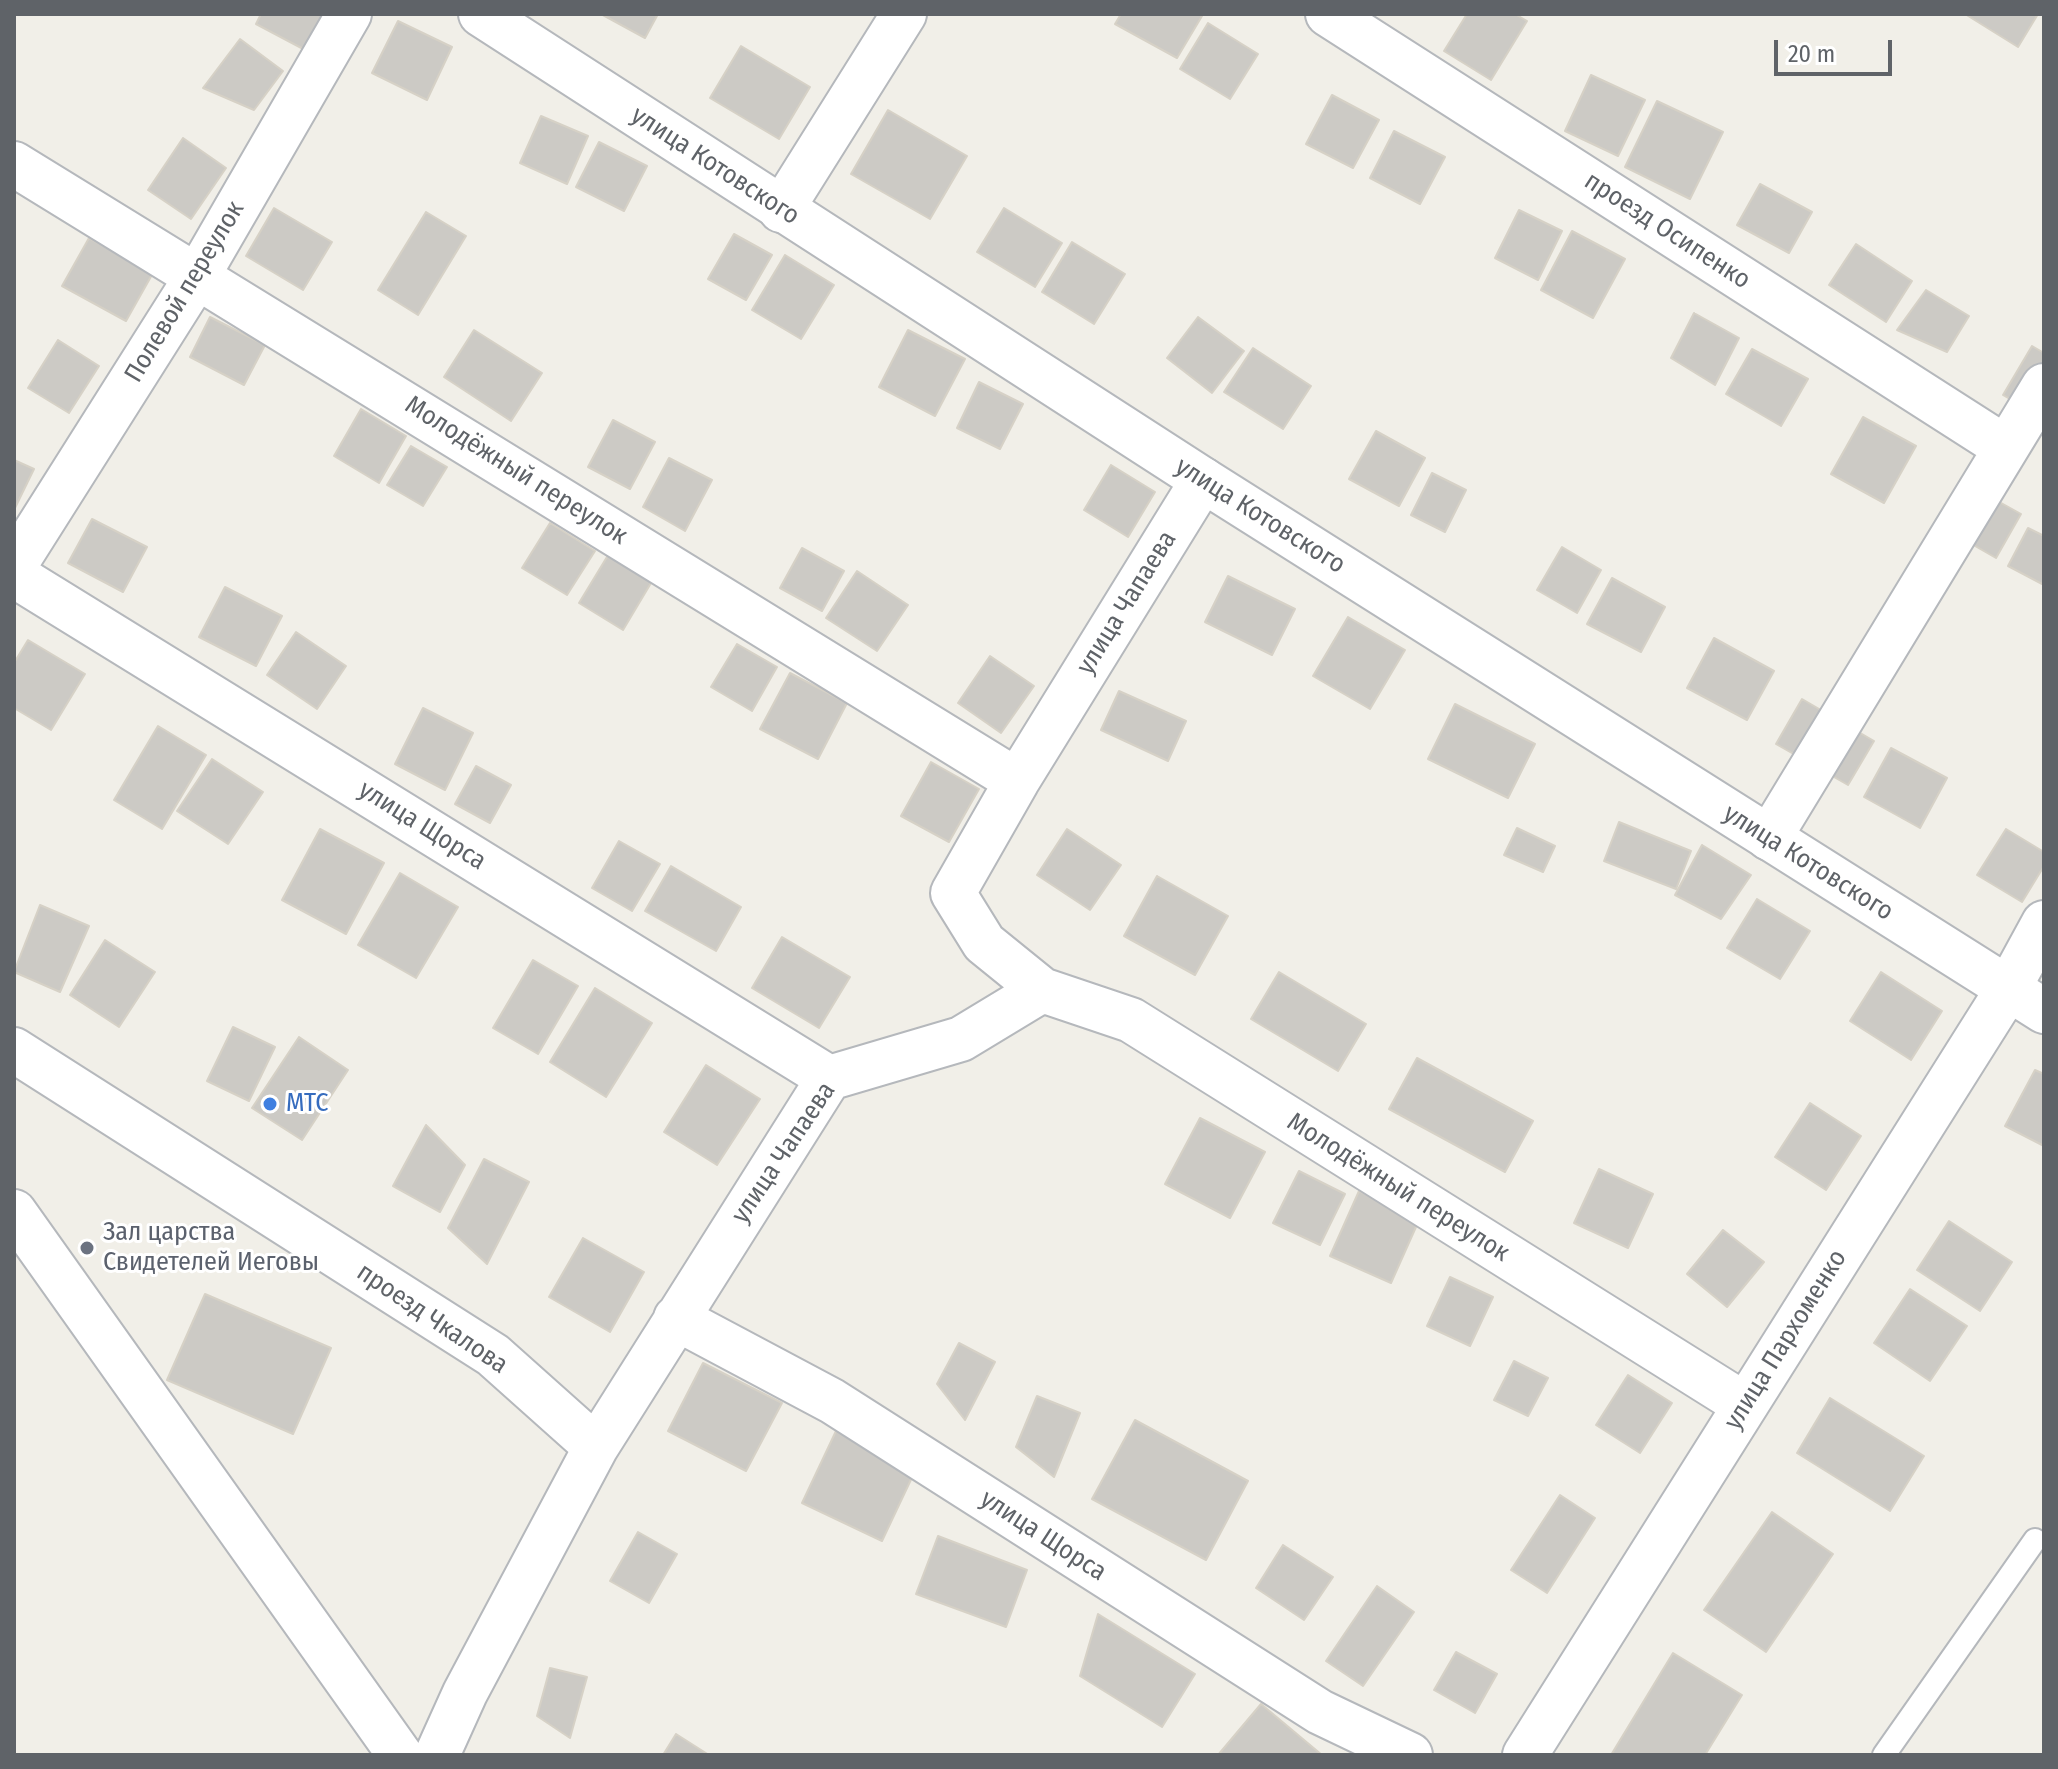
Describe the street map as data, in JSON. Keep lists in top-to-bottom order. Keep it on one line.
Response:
{"streets":{"street":["улица Котовского","проезд Осипенко","Полевой переулок","Молодёжный переулок","улица Чапаева","улица Щорса","проезд Чкалова","улица Пархоменко"]},"crossings":[["улица Котовского","улица Чапаева"],["улица Котовского","улица Пархоменко"],["Полевой переулок","Молодёжный переулок"],["Молодёжный переулок","улица Чапаева"],["Молодёжный переулок","улица Пархоменко"],["улица Чапаева","улица Щорса"],["улица Чапаева","проезд Чкалова"]],"places":["МТС","Зал царства Свидетелей Иеговы"],"scale_bar":"20 m"}
